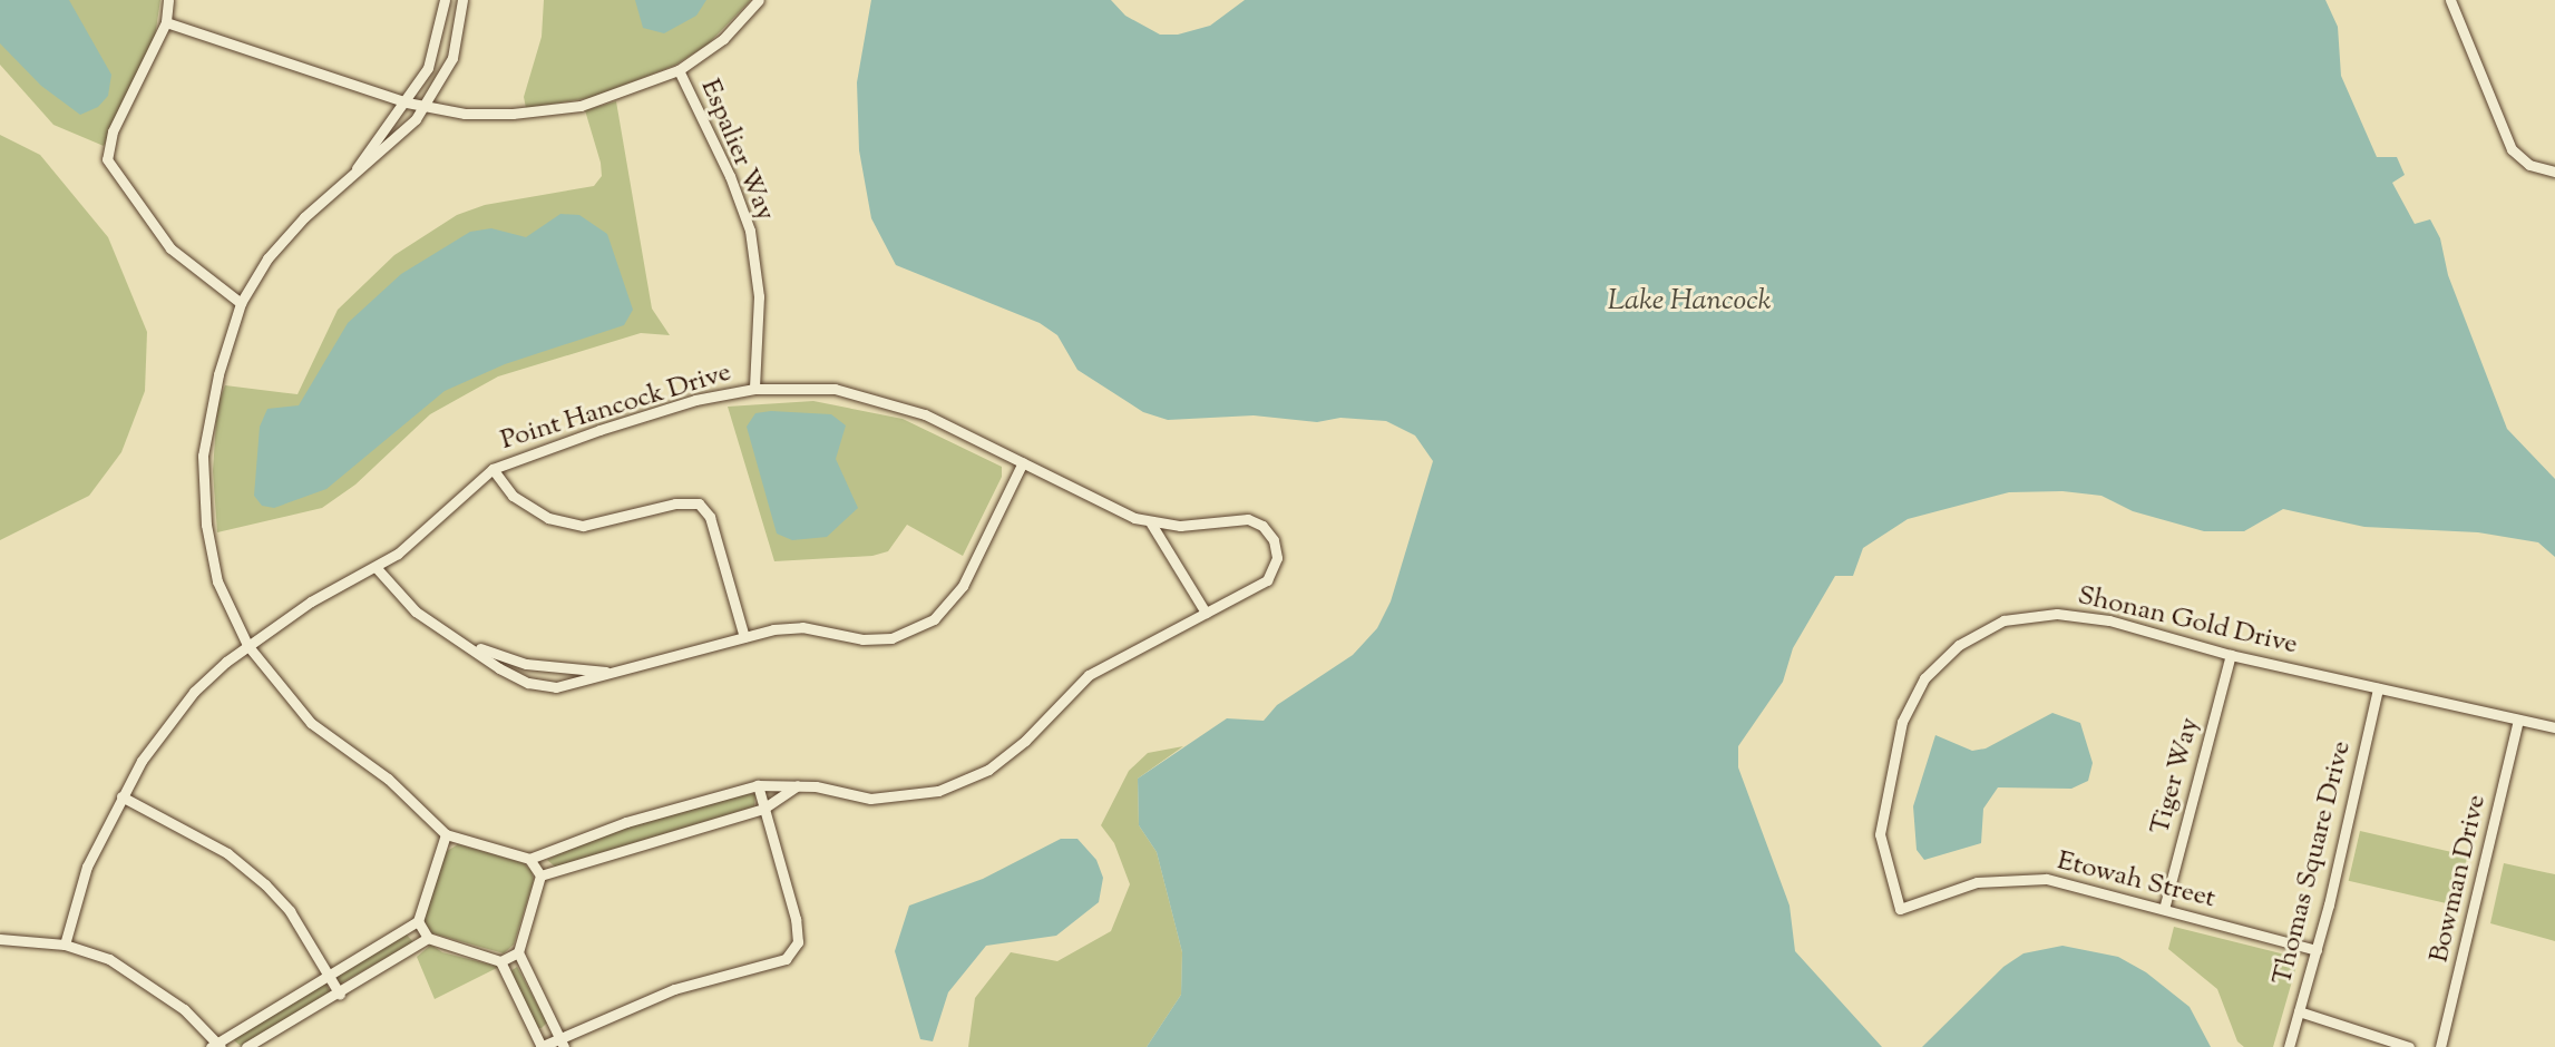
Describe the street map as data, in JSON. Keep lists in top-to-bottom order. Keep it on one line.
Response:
{"streets":{"street":["Espalier Way","Point Hancock Drive","Shonan Gold Drive","Tiger Way","Thomas Square Drive","Bowman Drive","Etowah Street"]},"crossings":[["Espalier Way","Point Hancock Drive"],["Shonan Gold Drive","Tiger Way"],["Shonan Gold Drive","Thomas Square Drive"],["Shonan Gold Drive","Bowman Drive"],["Shonan Gold Drive","Etowah Street"],["Tiger Way","Etowah Street"],["Thomas Square Drive","Etowah Street"]],"water":["Lake Hancock"]}
